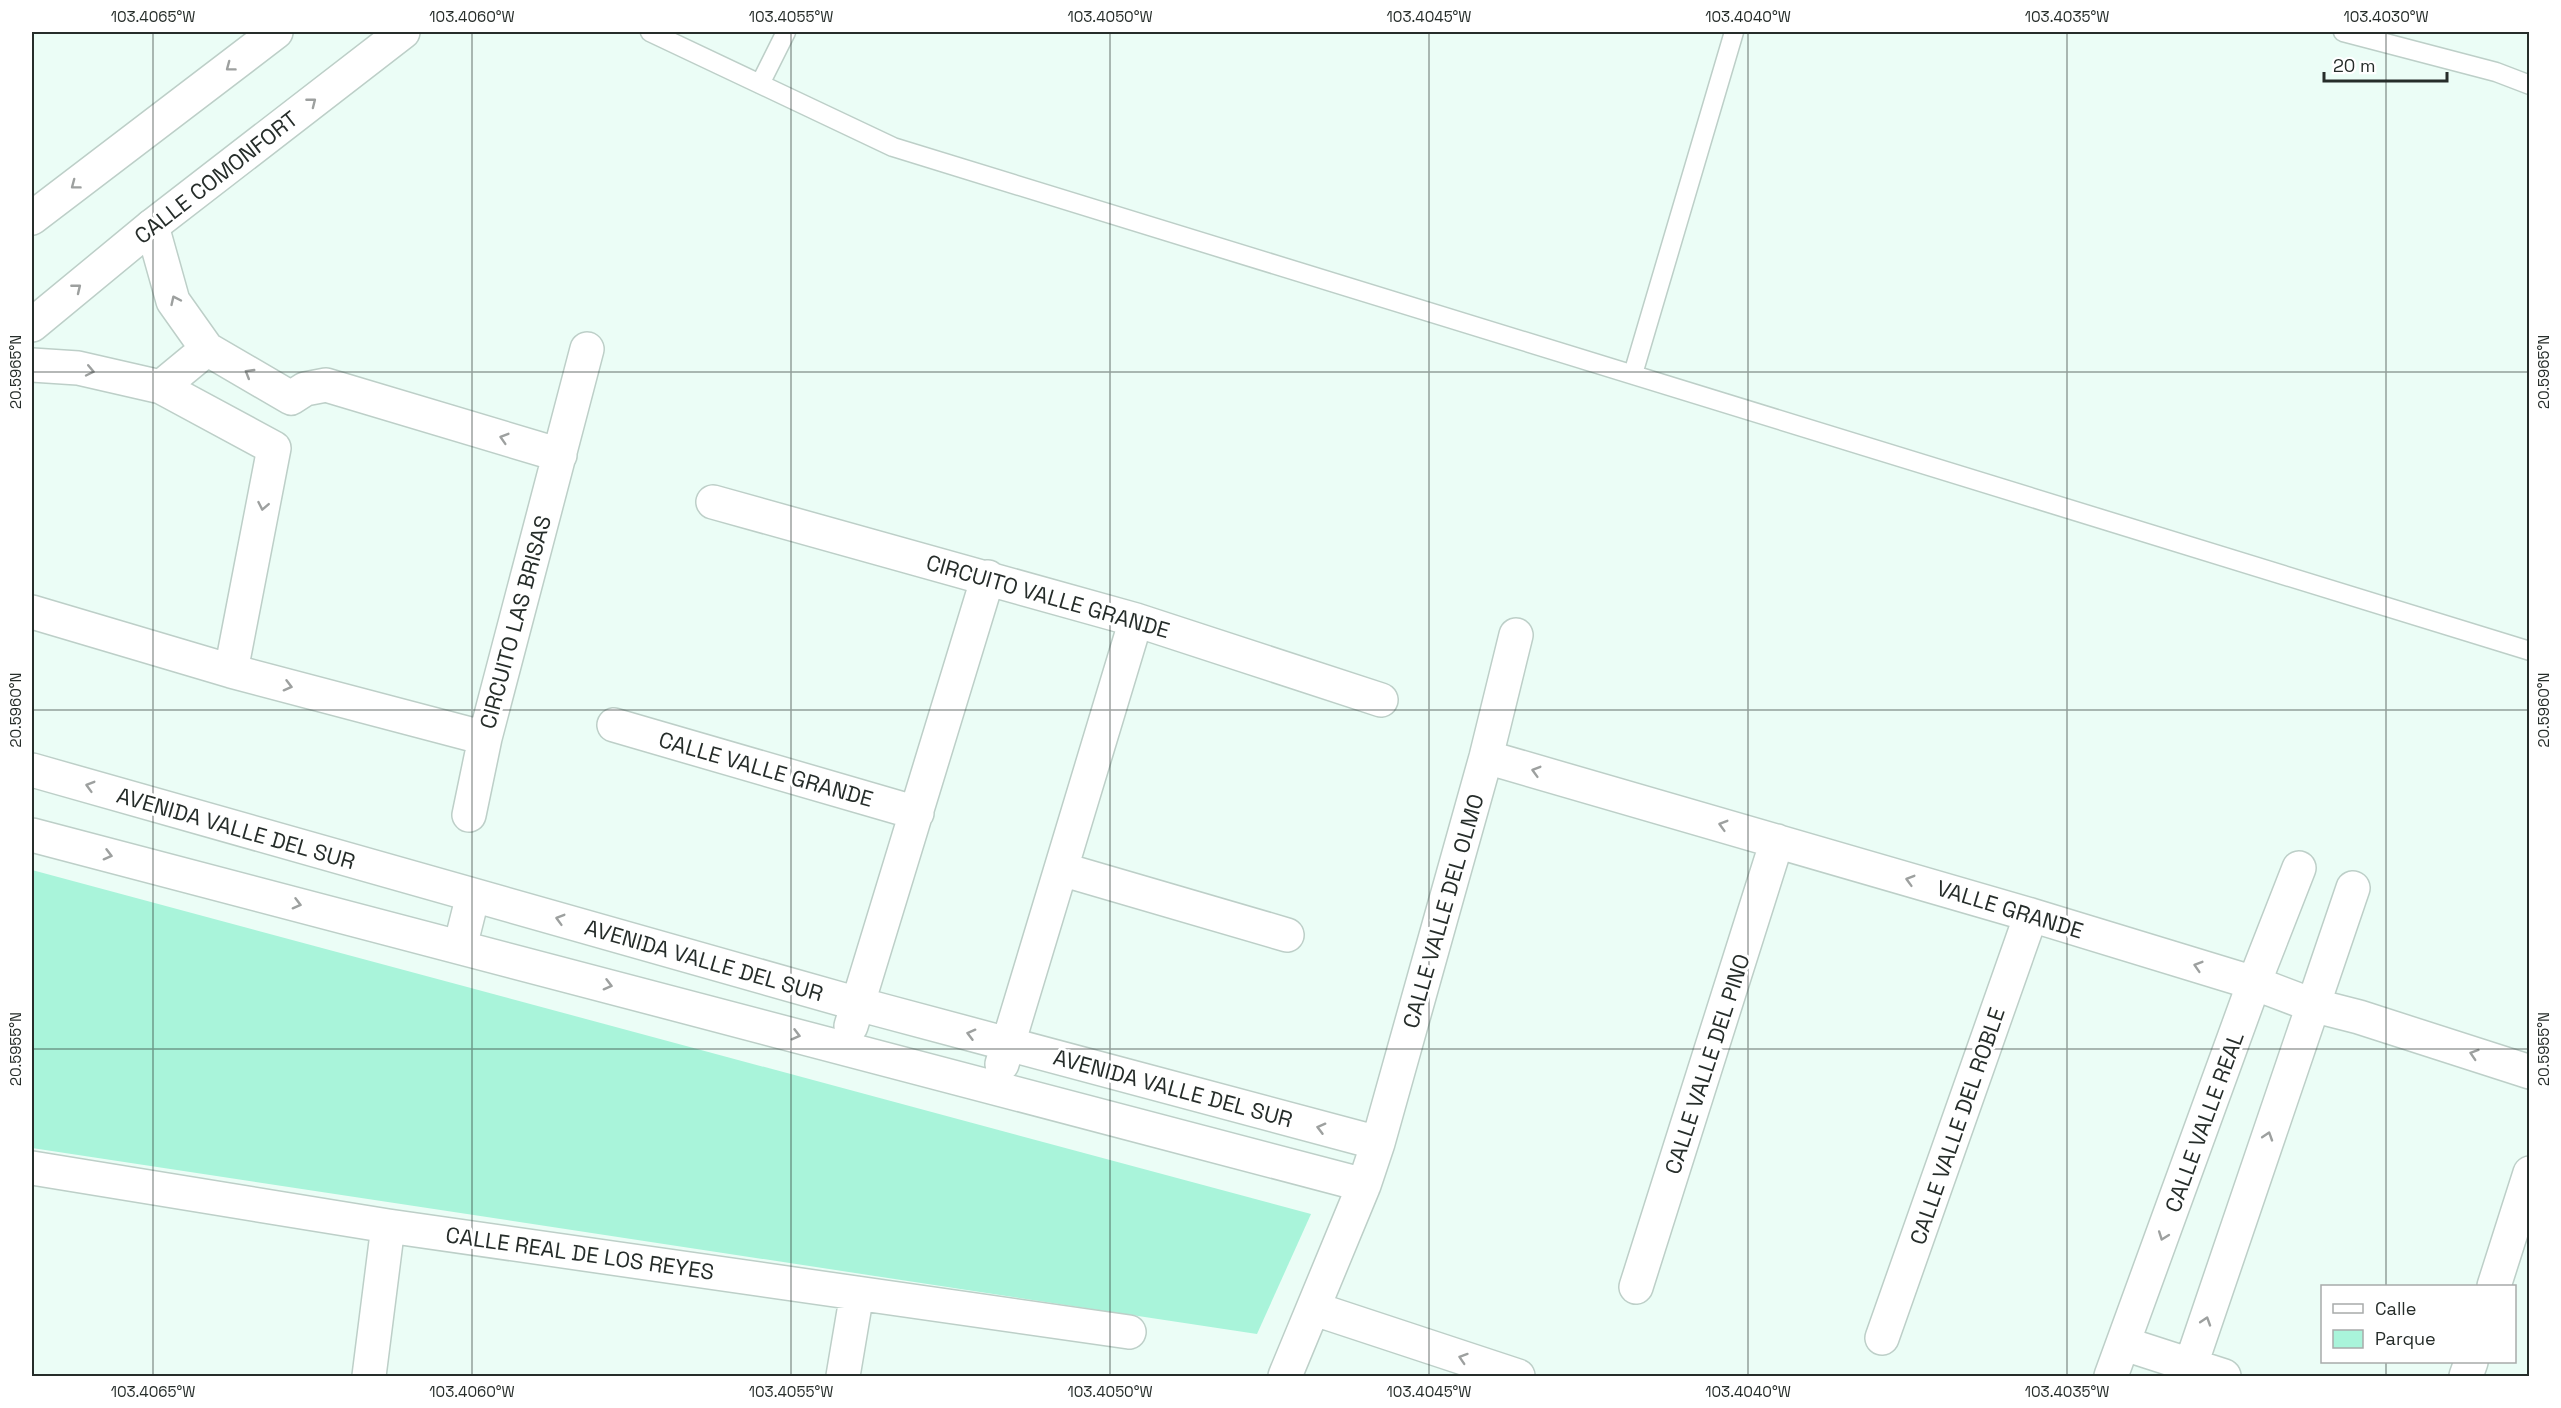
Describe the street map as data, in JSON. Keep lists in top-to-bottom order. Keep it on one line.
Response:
{"streets":{"street":["CALLE COMONFORT","CIRCUITO VALLE GRANDE","CIRCUITO LAS BRISAS","CALLE VALLE GRANDE","AVENIDA VALLE DEL SUR","VALLE GRANDE","CALLE VALLE DEL OLMO","CALLE VALLE DEL PINO","CALLE VALLE REAL","CALLE VALLE DEL ROBLE","CALLE REAL DE LOS REYES"]},"crossings":[["AVENIDA VALLE DEL SUR","CALLE VALLE DEL OLMO"],["VALLE GRANDE","CALLE VALLE DEL OLMO"],["VALLE GRANDE","CALLE VALLE DEL PINO"],["VALLE GRANDE","CALLE VALLE REAL"],["VALLE GRANDE","CALLE VALLE DEL ROBLE"]],"one_way":["VALLE GRANDE"],"legend":["Calle","Parque"],"scale_bar":"20 m","coordinates":["103.4065°W","103.4060°W","103.4055°W","103.4050°W","103.4045°W","103.4040°W","103.4035°W","103.4030°W","20.5965°N","20.5960°N","20.5955°N"]}
